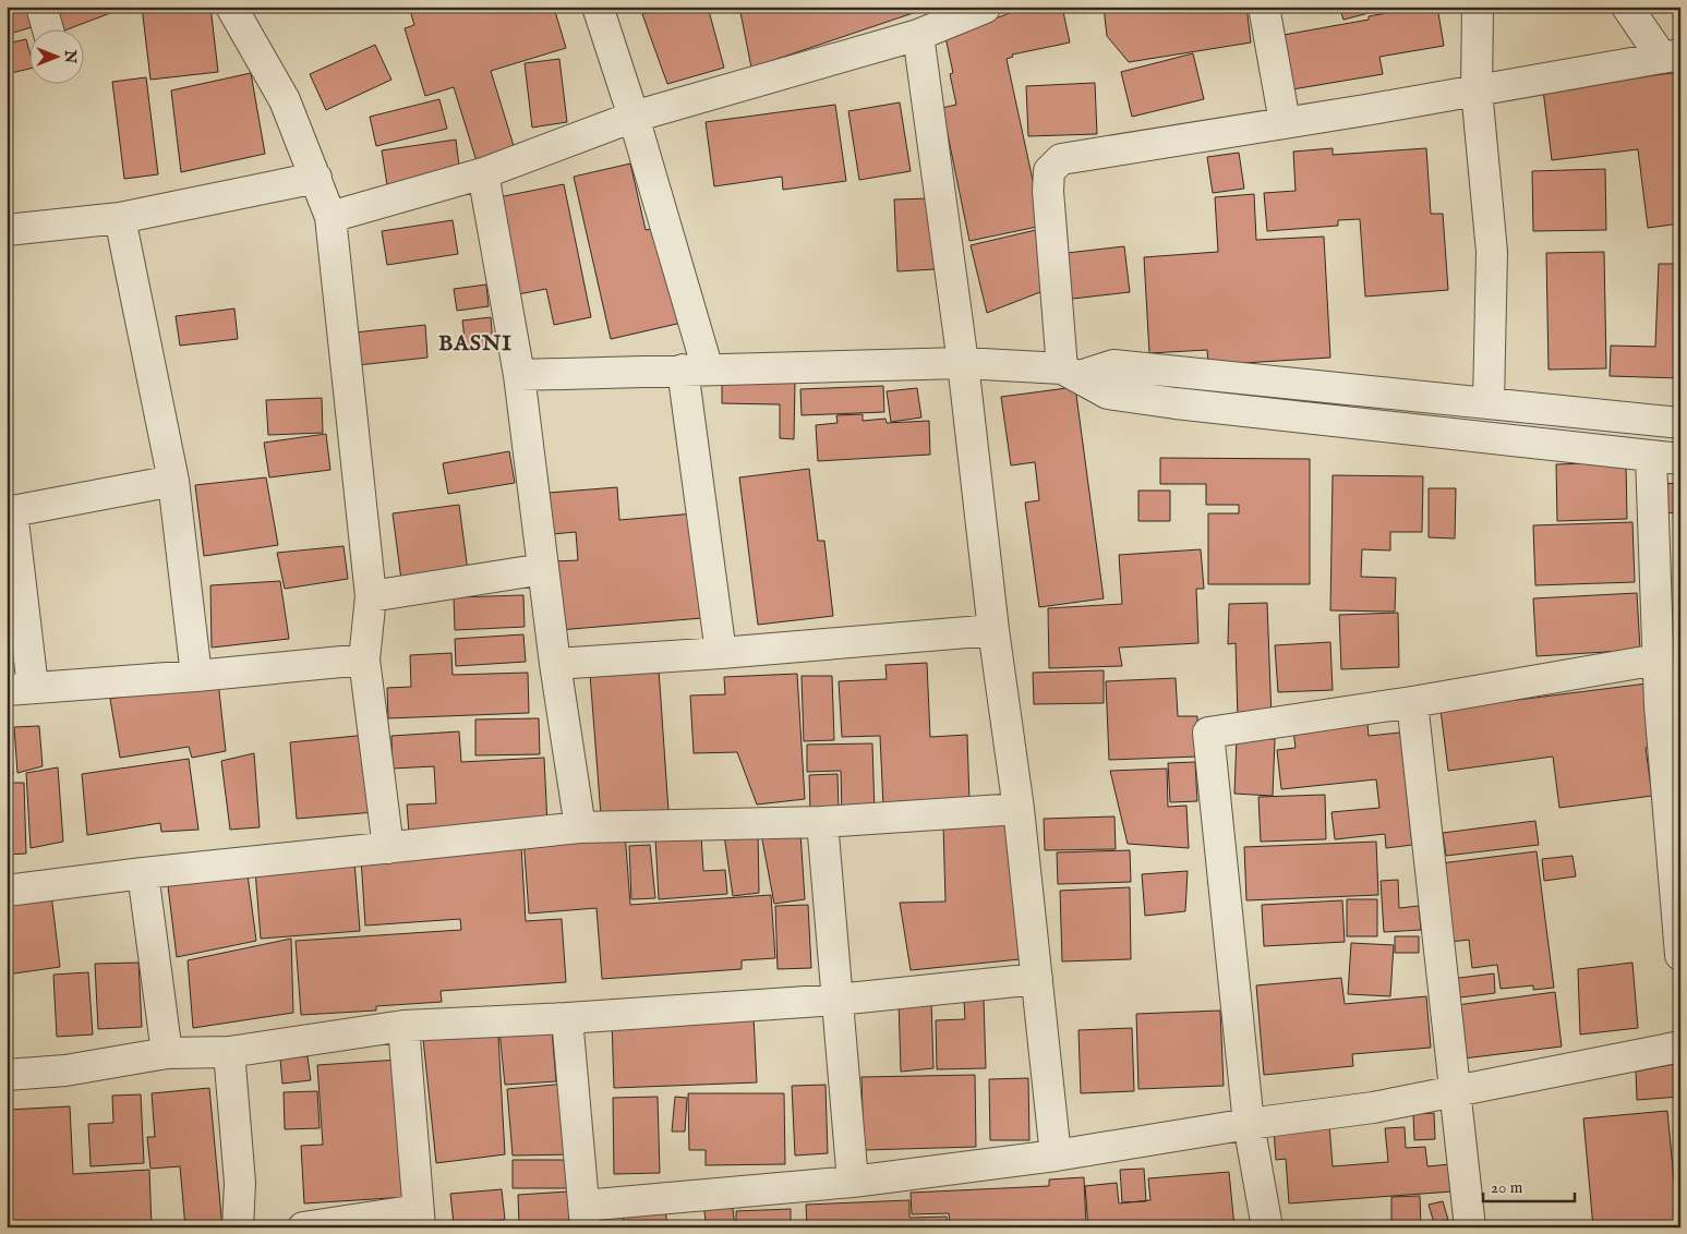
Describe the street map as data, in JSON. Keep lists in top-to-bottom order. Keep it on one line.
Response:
{"districts":["BASNI"],"scale_bar":"20 m","north":"right"}
